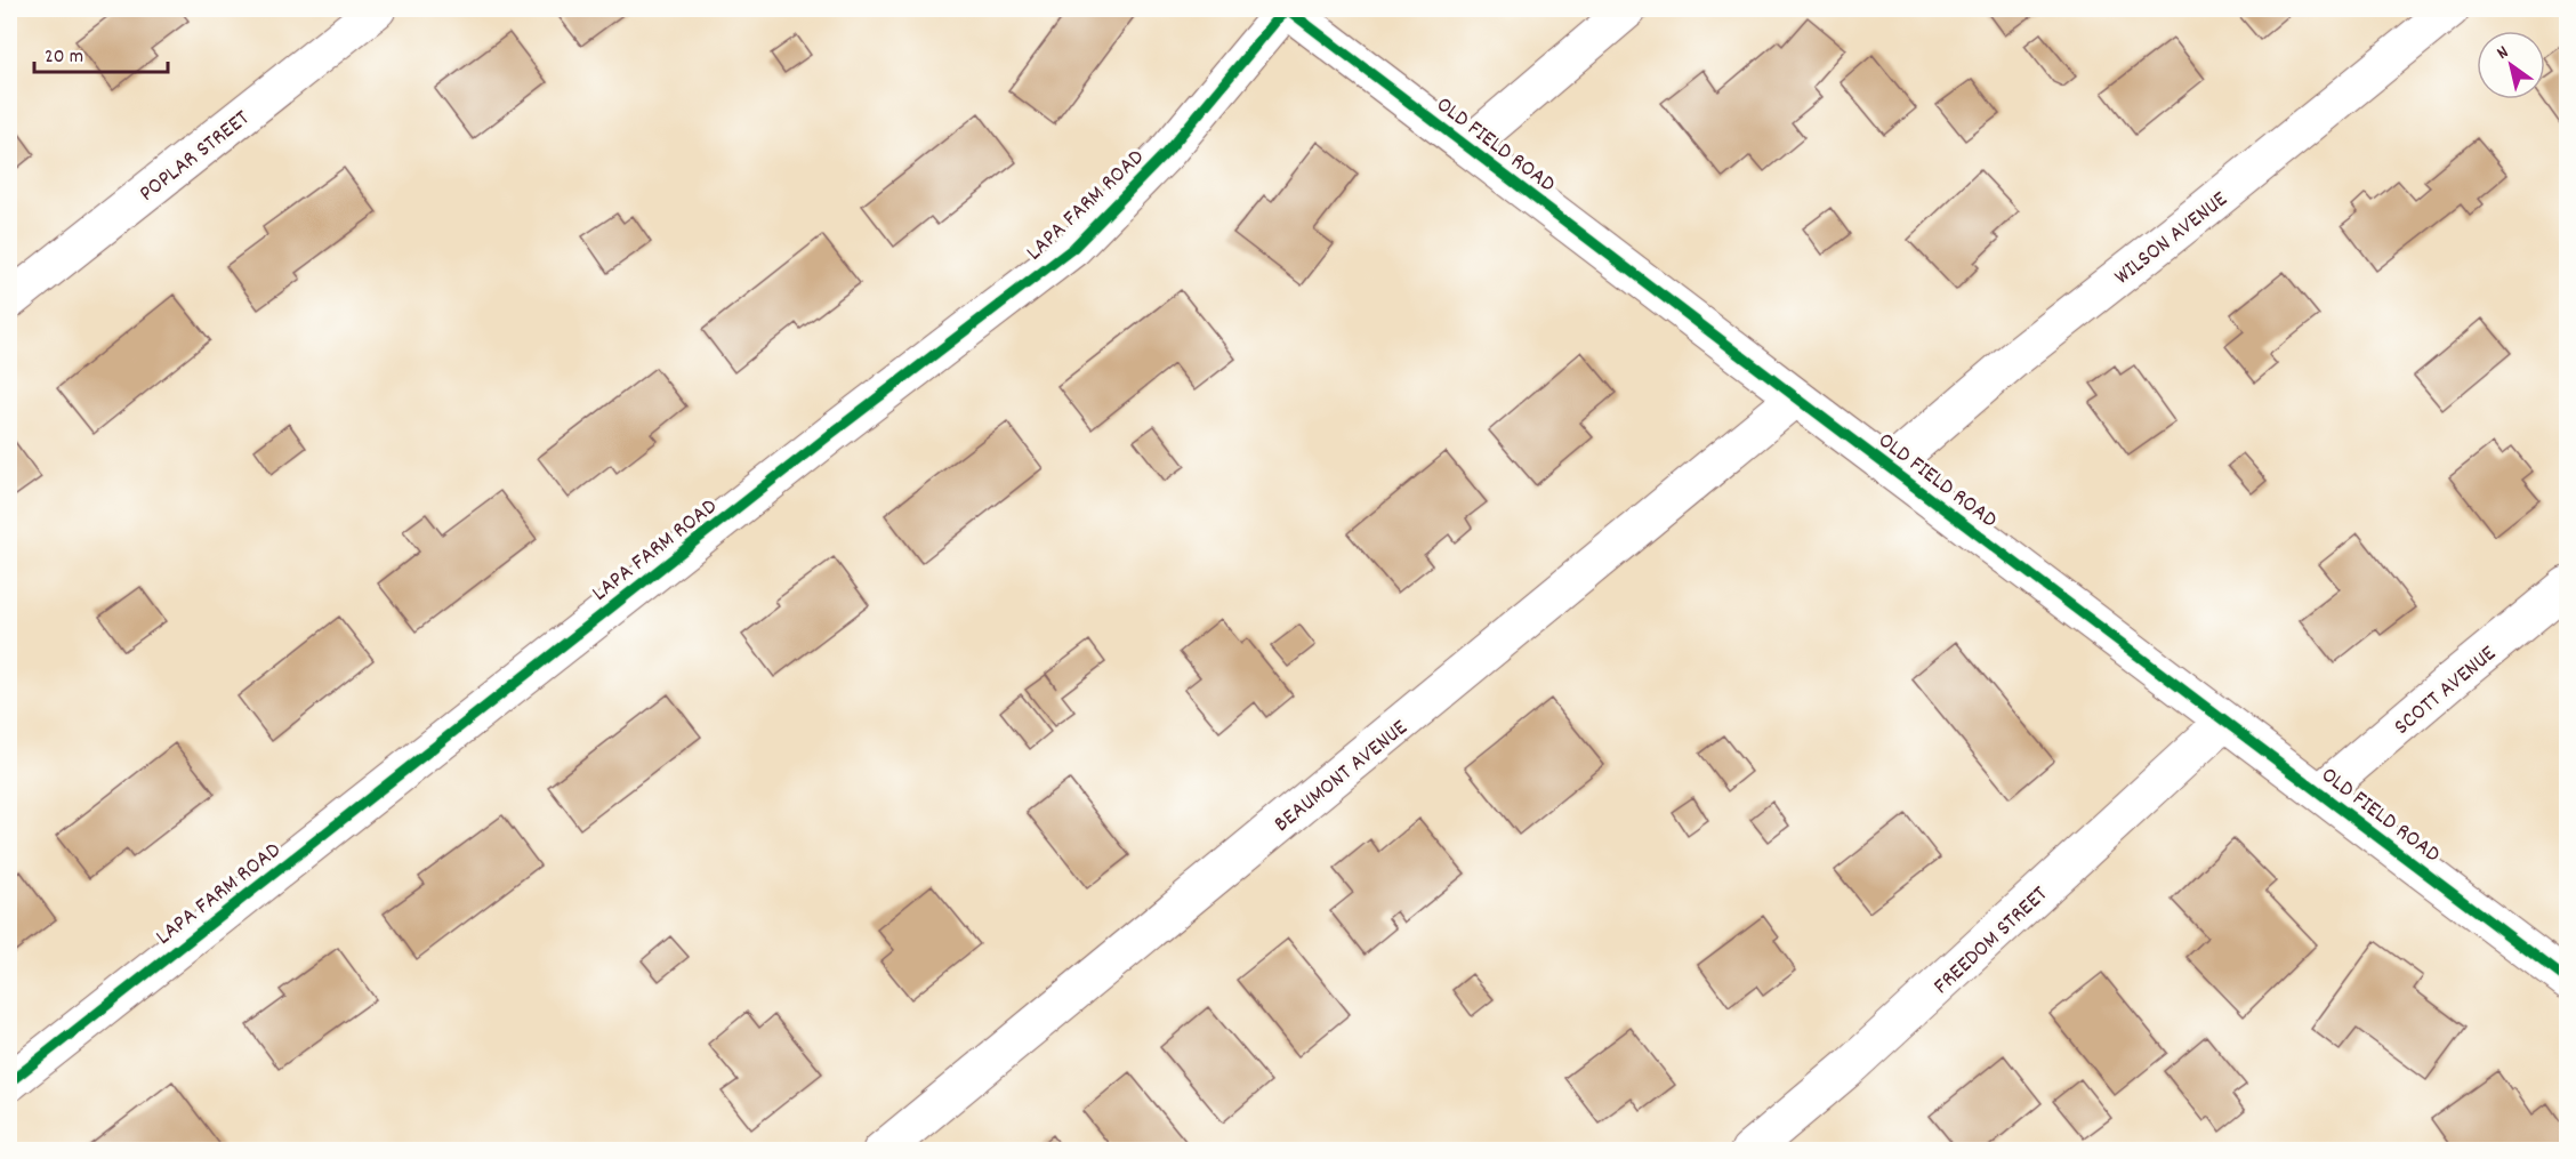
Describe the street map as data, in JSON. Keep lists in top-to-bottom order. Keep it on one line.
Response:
{"streets":{"street":["OLD FIELD ROAD","POPLAR STREET","LAPA FARM ROAD","WILSON AVENUE","SCOTT AVENUE","BEAUMONT AVENUE","FREEDOM STREET"]},"crossings":[["OLD FIELD ROAD","LAPA FARM ROAD"],["OLD FIELD ROAD","WILSON AVENUE"],["OLD FIELD ROAD","SCOTT AVENUE"],["OLD FIELD ROAD","BEAUMONT AVENUE"],["OLD FIELD ROAD","FREEDOM STREET"]],"scale_bar":"20 m","north":"top left"}
